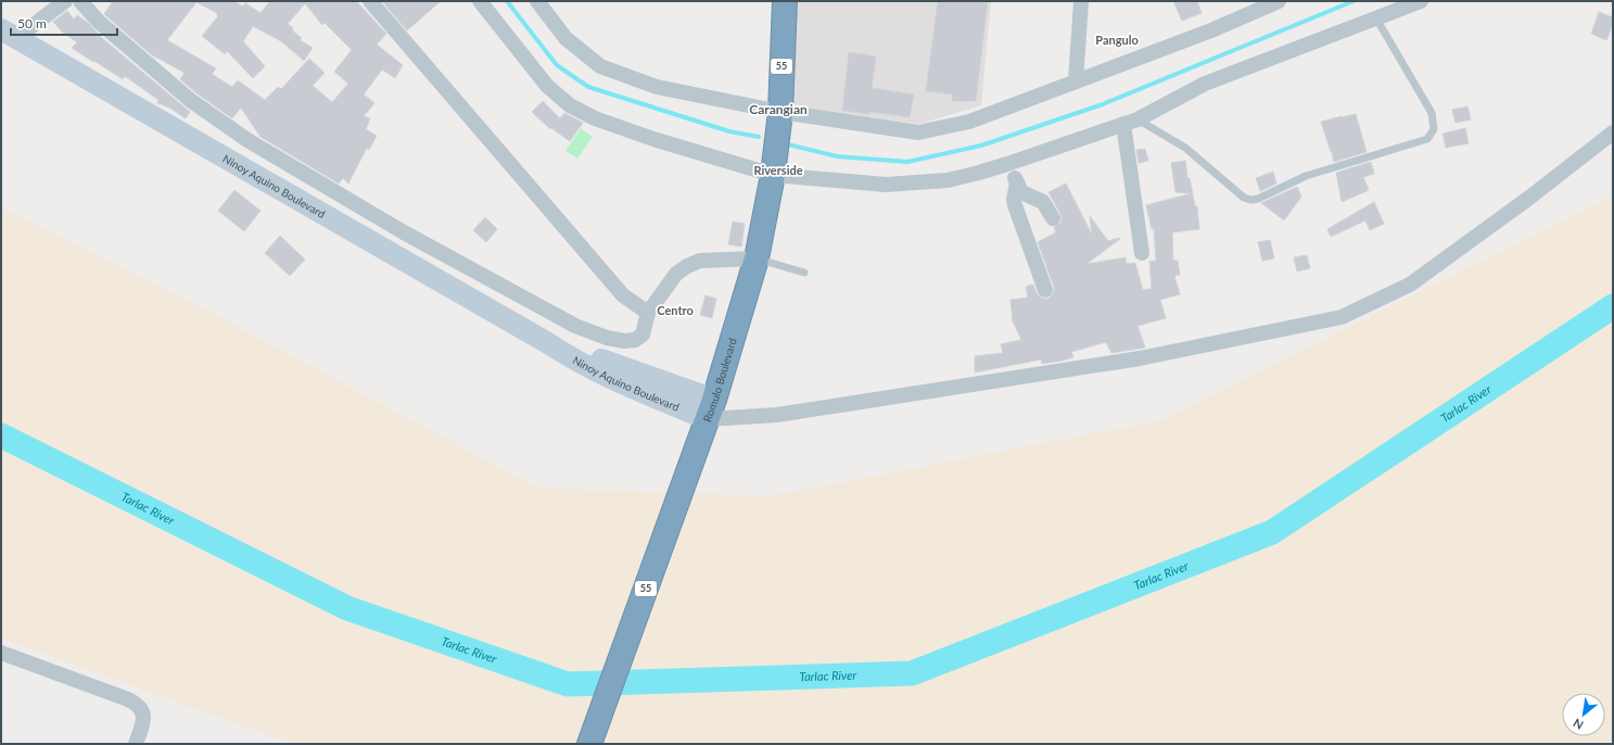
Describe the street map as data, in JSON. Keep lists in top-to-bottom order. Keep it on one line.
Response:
{"streets":{"highway":["55","Romulo Boulevard"],"main road":["Ninoy Aquino Boulevard"]},"crossings":[["Ninoy Aquino Boulevard","Romulo Boulevard"]],"districts":["Pangulo","Carangian","Riverside","Centro"],"water":["Tarlac River"],"scale_bar":"50 m","north":"bottom left"}
